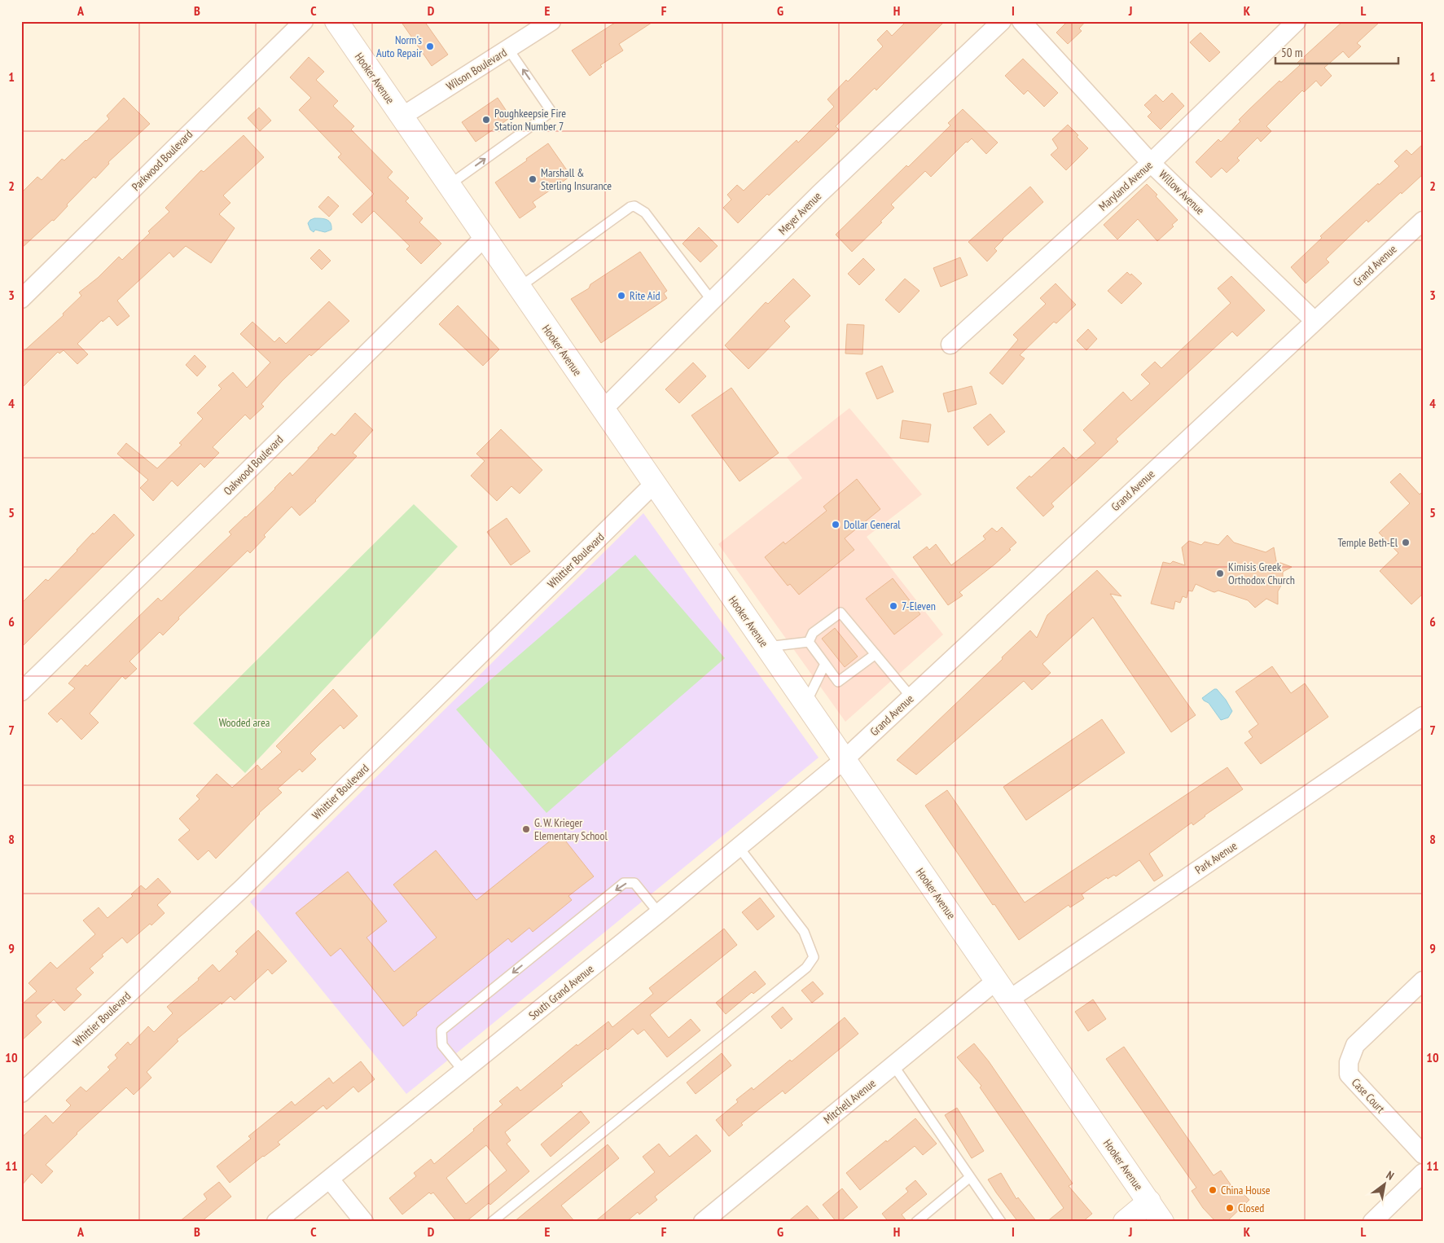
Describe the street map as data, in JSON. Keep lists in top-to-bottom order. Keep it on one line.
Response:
{"streets":{"street":["Wilson Boulevard","Hooker Avenue","Parkwood Boulevard","Maryland Avenue","Willow Avenue","Meyer Avenue","Grand Avenue","Oakwood Boulevard","Whittier Boulevard","Park Avenue","South Grand Avenue","Case Court","Mitchell Avenue"]},"crossings":[["Wilson Boulevard","Hooker Avenue"],["Hooker Avenue","Meyer Avenue"],["Hooker Avenue","Grand Avenue"],["Hooker Avenue","Oakwood Boulevard"],["Hooker Avenue","Whittier Boulevard"],["Hooker Avenue","Park Avenue"],["Hooker Avenue","South Grand Avenue"],["Hooker Avenue","Mitchell Avenue"],["Maryland Avenue","Willow Avenue"],["Willow Avenue","Grand Avenue"],["Grand Avenue","South Grand Avenue"]],"parks":["Wooded area"],"places":["Norm's Auto Repair","Poughkeepsie Fire Station Number 7","Marshall & Sterling Insurance","Rite Aid","Dollar General","Temple Beth-El","Kimisis Greek Orthodox Church","7-Eleven","G. W. Krieger Elementary School","China House","Closed"],"scale_bar":"50 m","north":"top right","grid":{"columns":["A","B","C","D","E","F","G","H","I","J","K","L"],"rows":["1","2","3","4","5","6","7","8","9","10","11"]}}
